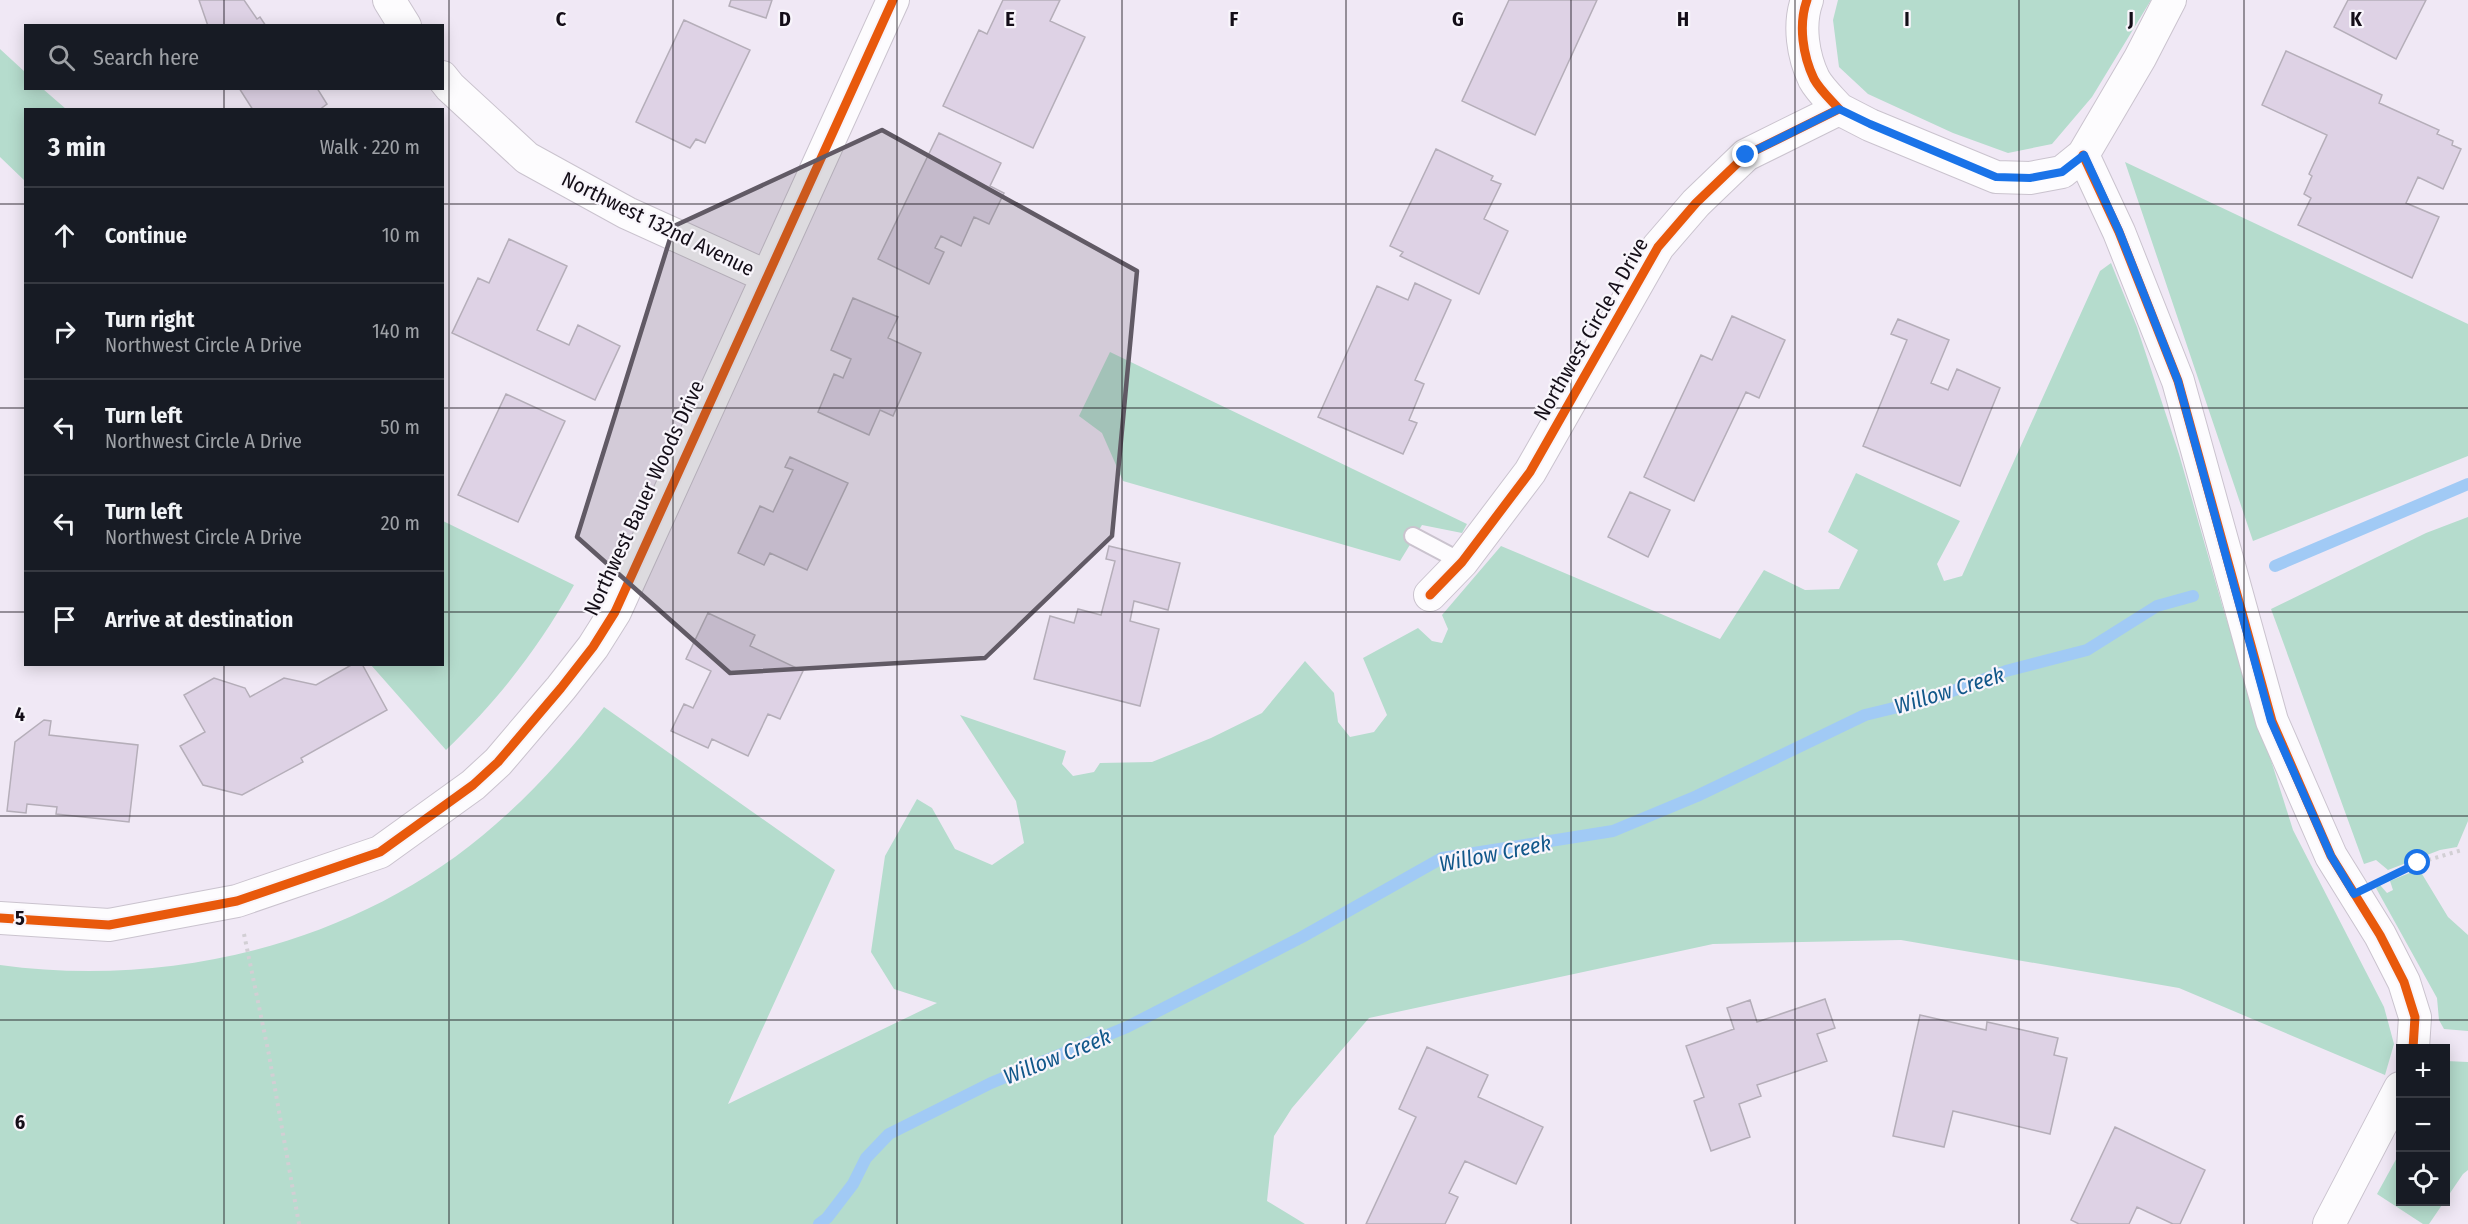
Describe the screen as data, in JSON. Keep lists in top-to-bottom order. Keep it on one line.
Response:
{"streets":{"street":["Northwest 132nd Avenue","Northwest Circle A Drive","Northwest Bauer Woods Drive"]},"crossings":[["Northwest 132nd Avenue","Northwest Bauer Woods Drive"]],"water":["Willow Creek"],"page":{"search":"Search here","heading":["3 min","Walk · 220 m"],"list":[["Continue","10 m"],["Turn right","Northwest Circle A Drive","140 m"],["Turn left","Northwest Circle A Drive","50 m"],["Turn left","Northwest Circle A Drive","20 m"],"Arrive at destination"],"map_buttons":["+","−"]},"grid":{"columns":["C","D","E","F","G","H","I","J","K"],"rows":["4","5","6"]}}
